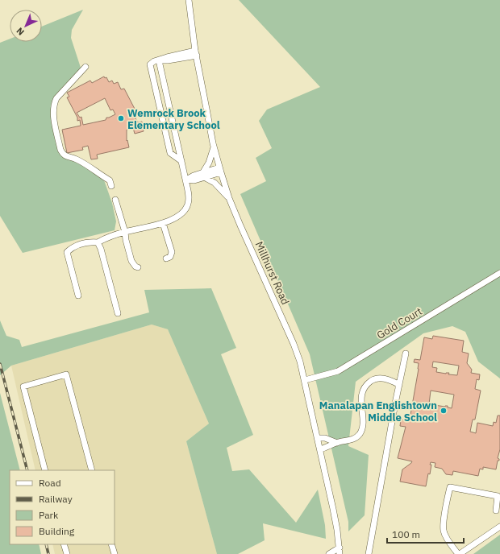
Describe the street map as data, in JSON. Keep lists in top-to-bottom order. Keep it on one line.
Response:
{"streets":{"street":["Millhurst Road","Gold Court"]},"crossings":[["Millhurst Road","Gold Court"]],"places":["Wemrock Brook Elementary School","Manalapan Englishtown Middle School"],"legend":["Road","Railway","Park","Building"],"scale_bar":"100 m","north":"bottom left"}
